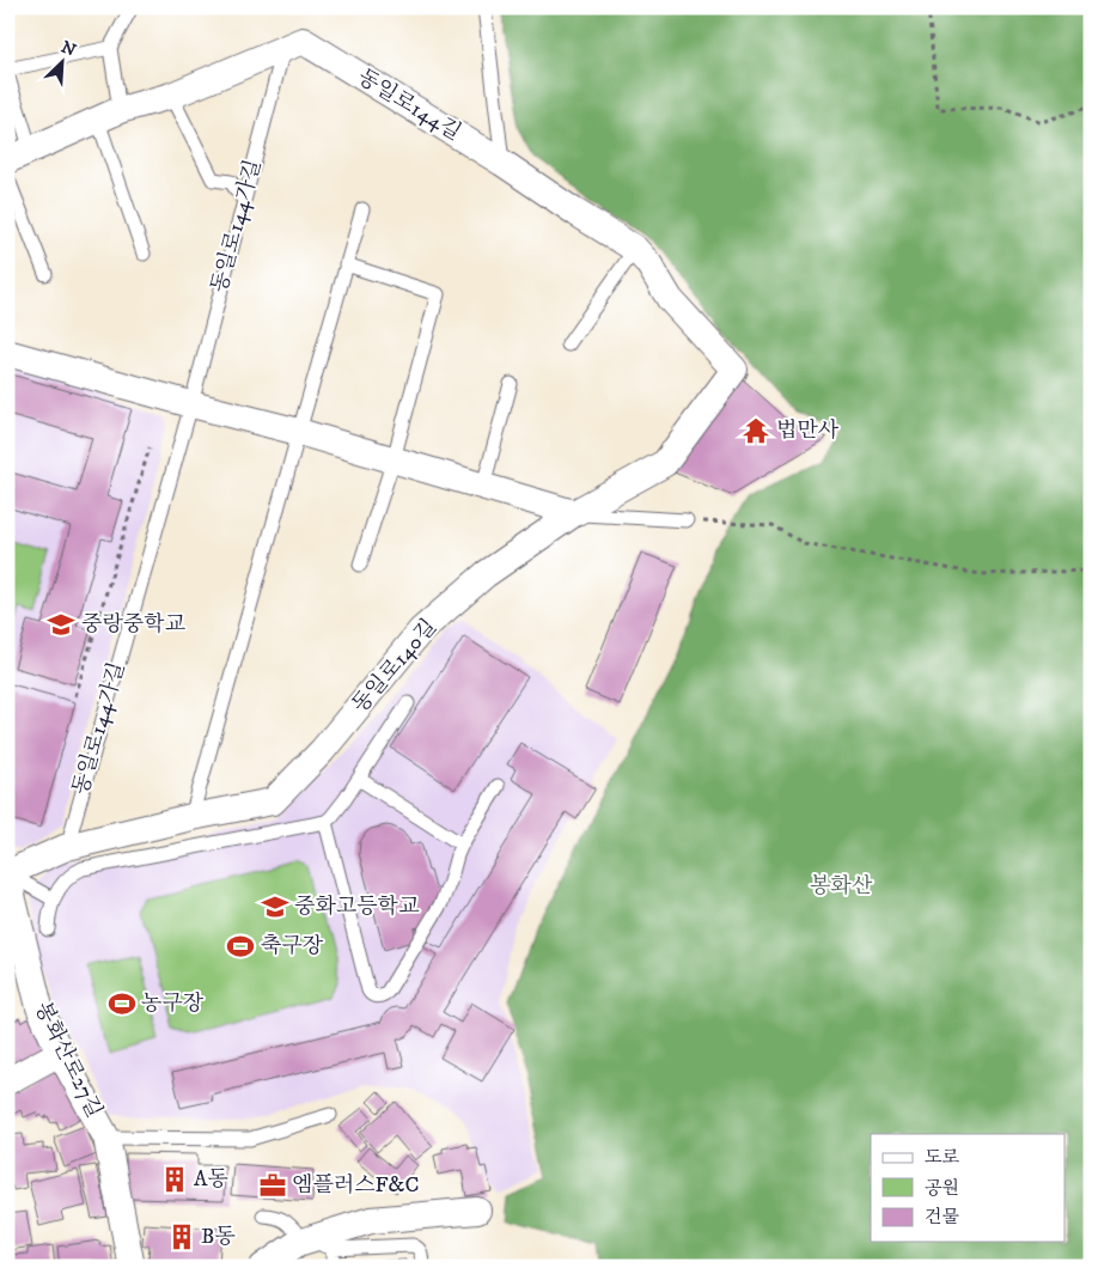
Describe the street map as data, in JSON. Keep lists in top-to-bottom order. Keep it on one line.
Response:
{"streets":{"street":["동일로144길","동일로140길","봉화산로27길"],"lane":["동일로144가길"]},"crossings":[["동일로144길","동일로144가길"],["동일로144길","동일로140길"],["동일로144가길","동일로140길"],["동일로140길","봉화산로27길"]],"parks":["봉화산"],"places":{"temple":["법만사"],"school or university":["중랑중학교","중화고등학교"],"sports":["축구장","농구장"],"building":["A동","B동"],"office":["엠플러스F&C"]},"legend":["도로","공원","건물"],"north":"top right"}
